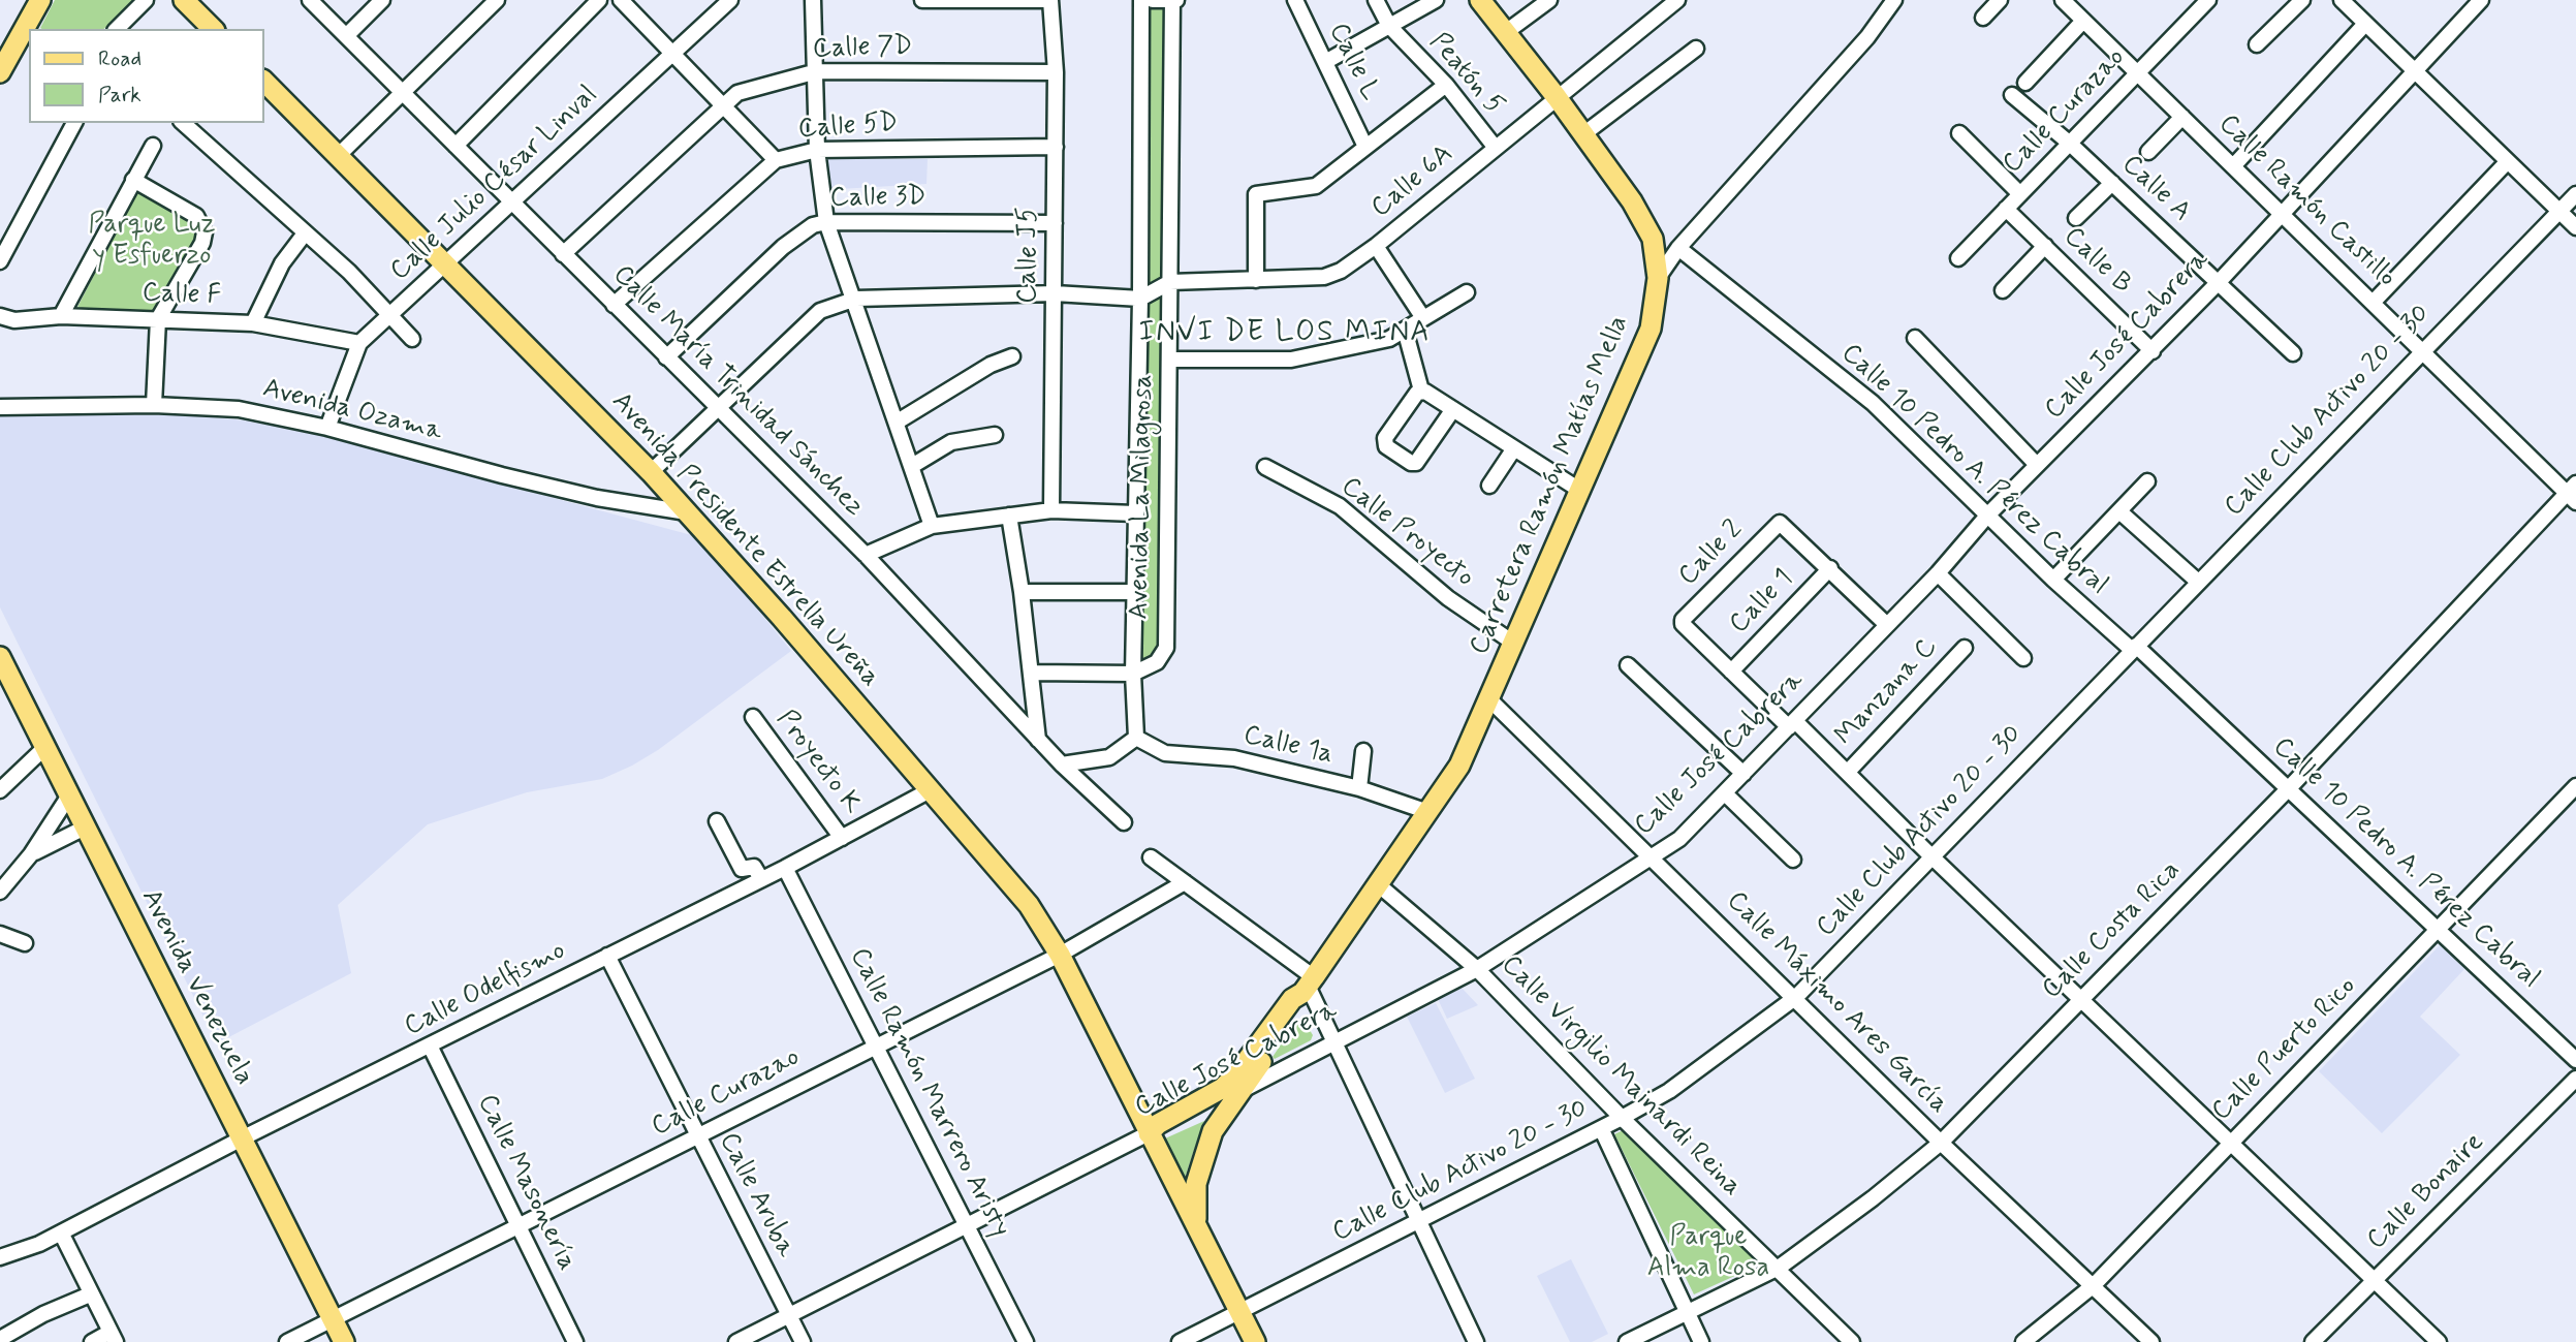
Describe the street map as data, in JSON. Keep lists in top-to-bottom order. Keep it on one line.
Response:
{"streets":{"main road":["Calle José Cabrera","Carretera Ramón Matías Mella","Avenida Presidente Estrella Ureña","Avenida Venezuela"],"street":["Calle 7D","Calle L","Peatón 5","Calle Curazao","Calle 5D","Calle 6A","Calle Julio César Linval","Calle A","Calle 3D","Calle Ramón Castillo","Calle J5","Calle B","Calle F","Calle María Trinidad Sánchez","Avenida Ozama","Calle Club Activo 20 - 30","Calle 10 Pedro A. Pérez Cabral","Avenida La Milagrosa","Calle Proyecto","Calle 2","Calle 1","Manzana C","Calle 1a","Proyecto K","Calle Costa Rica","Calle Odelfismo","Calle Máximo Ares García","Calle Puerto Rico","Calle Virgilio Mainardi Reina","Calle Ramón Marrero Aristy","Calle Masonería","Calle Bonaire","Calle Aruba"]},"crossings":[["Calle 7D","Calle J5"],["Calle 7D","Calle María Trinidad Sánchez"],["Peatón 5","Calle 6A"],["Calle Curazao","Calle A"],["Calle Curazao","Calle Ramón Castillo"],["Calle Curazao","Calle B"],["Calle Curazao","Avenida Presidente Estrella Ureña"],["Calle Curazao","Avenida Venezuela"],["Calle Curazao","Calle Ramón Marrero Aristy"],["Calle Curazao","Calle Masonería"],["Calle Curazao","Calle Aruba"],["Calle 5D","Calle J5"],["Calle 5D","Calle María Trinidad Sánchez"],["Calle 6A","Carretera Ramón Matías Mella"],["Calle 6A","Avenida La Milagrosa"],["Calle Julio César Linval","Calle F"],["Calle Julio César Linval","Calle María Trinidad Sánchez"],["Calle Julio César Linval","Avenida Ozama"],["Calle Julio César Linval","Avenida Presidente Estrella Ureña"],["Calle A","Calle José Cabrera"],["Calle 3D","Calle J5"],["Calle 3D","Calle María Trinidad Sánchez"],["Calle Ramón Castillo","Calle José Cabrera"],["Calle Ramón Castillo","Calle Club Activo 20 - 30"],["Calle Ramón Castillo","Calle Costa Rica"],["Calle B","Calle José Cabrera"],["Calle José Cabrera","Calle 10 Pedro A. Pérez Cabral"],["Calle José Cabrera","Carretera Ramón Matías Mella"],["Calle José Cabrera","Avenida Presidente Estrella Ureña"],["Calle José Cabrera","Calle Máximo Ares García"],["Calle José Cabrera","Calle Virgilio Mainardi Reina"],["Calle José Cabrera","Calle Ramón Marrero Aristy"],["Calle José Cabrera","Calle Aruba"],["Avenida Ozama","Avenida Presidente Estrella Ureña"],["Calle Club Activo 20 - 30","Calle 10 Pedro A. Pérez Cabral"],["Calle Club Activo 20 - 30","Avenida Presidente Estrella Ureña"],["Calle Club Activo 20 - 30","Calle Máximo Ares García"],["Calle Club Activo 20 - 30","Calle Virgilio Mainardi Reina"],["Calle 10 Pedro A. Pérez Cabral","Calle Costa Rica"],["Calle 10 Pedro A. Pérez Cabral","Calle Puerto Rico"],["Carretera Ramón Matías Mella","Calle Proyecto"],["Carretera Ramón Matías Mella","Avenida Presidente Estrella Ureña"],["Carretera Ramón Matías Mella","Calle 1a"],["Carretera Ramón Matías Mella","Calle Máximo Ares García"],["Carretera Ramón Matías Mella","Calle Virgilio Mainardi Reina"],["Avenida La Milagrosa","Calle 1a"],["Avenida Presidente Estrella Ureña","Calle Odelfismo"],["Calle 2","Calle 1"],["Proyecto K","Calle Odelfismo"],["Calle Costa Rica","Calle Máximo Ares García"],["Calle Costa Rica","Calle Virgilio Mainardi Reina"],["Avenida Venezuela","Calle Odelfismo"],["Calle Odelfismo","Calle Ramón Marrero Aristy"],["Calle Odelfismo","Calle Masonería"],["Calle Odelfismo","Calle Aruba"],["Calle Máximo Ares García","Calle Puerto Rico"]],"districts":["INVI DE LOS MINA"],"parks":["Parque Luz y Esfuerzo","Parque Alma Rosa"],"legend":["Road","Park"]}
